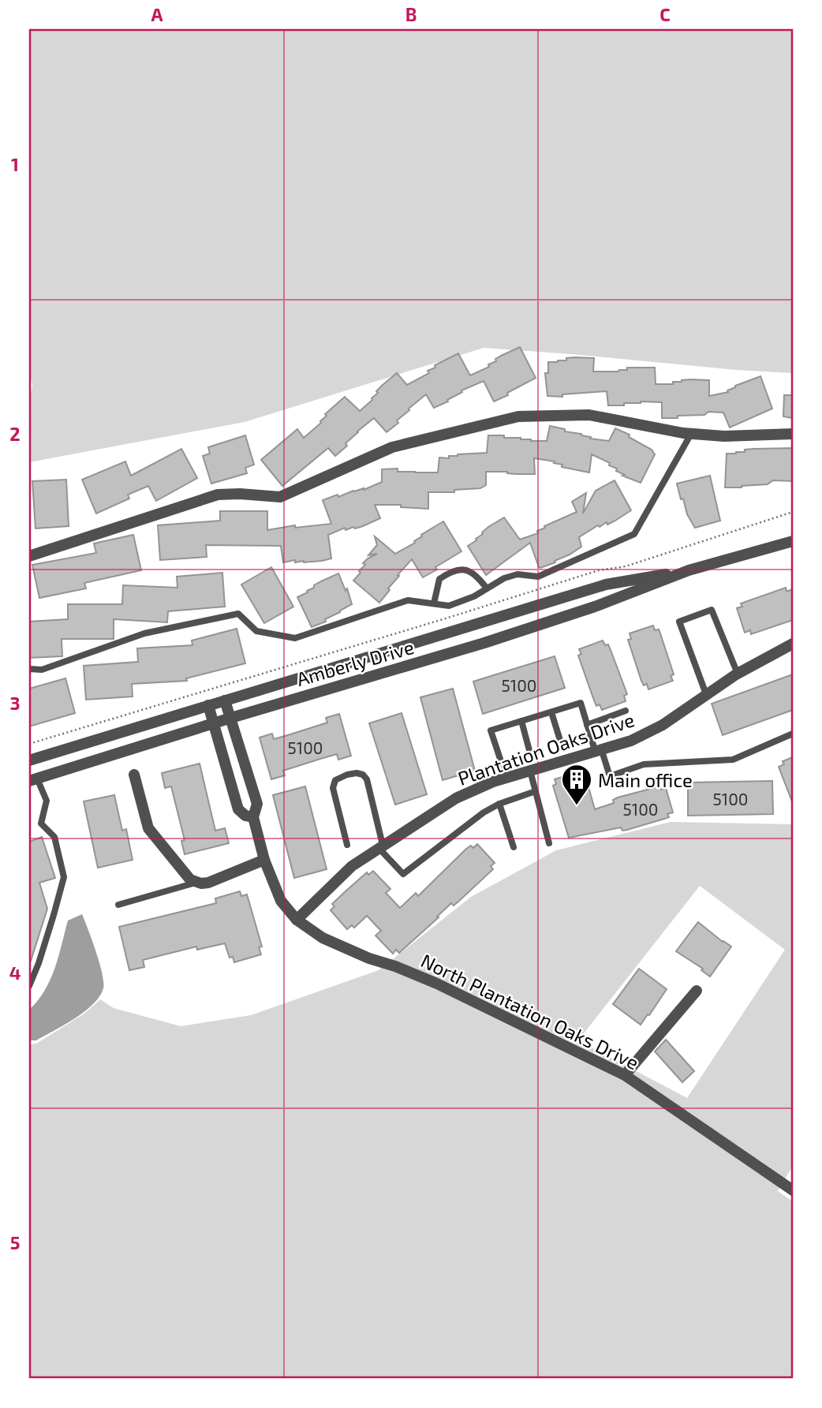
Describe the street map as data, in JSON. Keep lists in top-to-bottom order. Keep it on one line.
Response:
{"streets":{"street":["Amberly Drive","Plantation Oaks Drive","North Plantation Oaks Drive"]},"crossings":[["Plantation Oaks Drive","North Plantation Oaks Drive"]],"places":{"building":["Main office"]},"house_numbers":["5100","5100","5100","5100"],"grid":{"columns":["A","B","C"],"rows":["1","2","3","4","5"]}}
